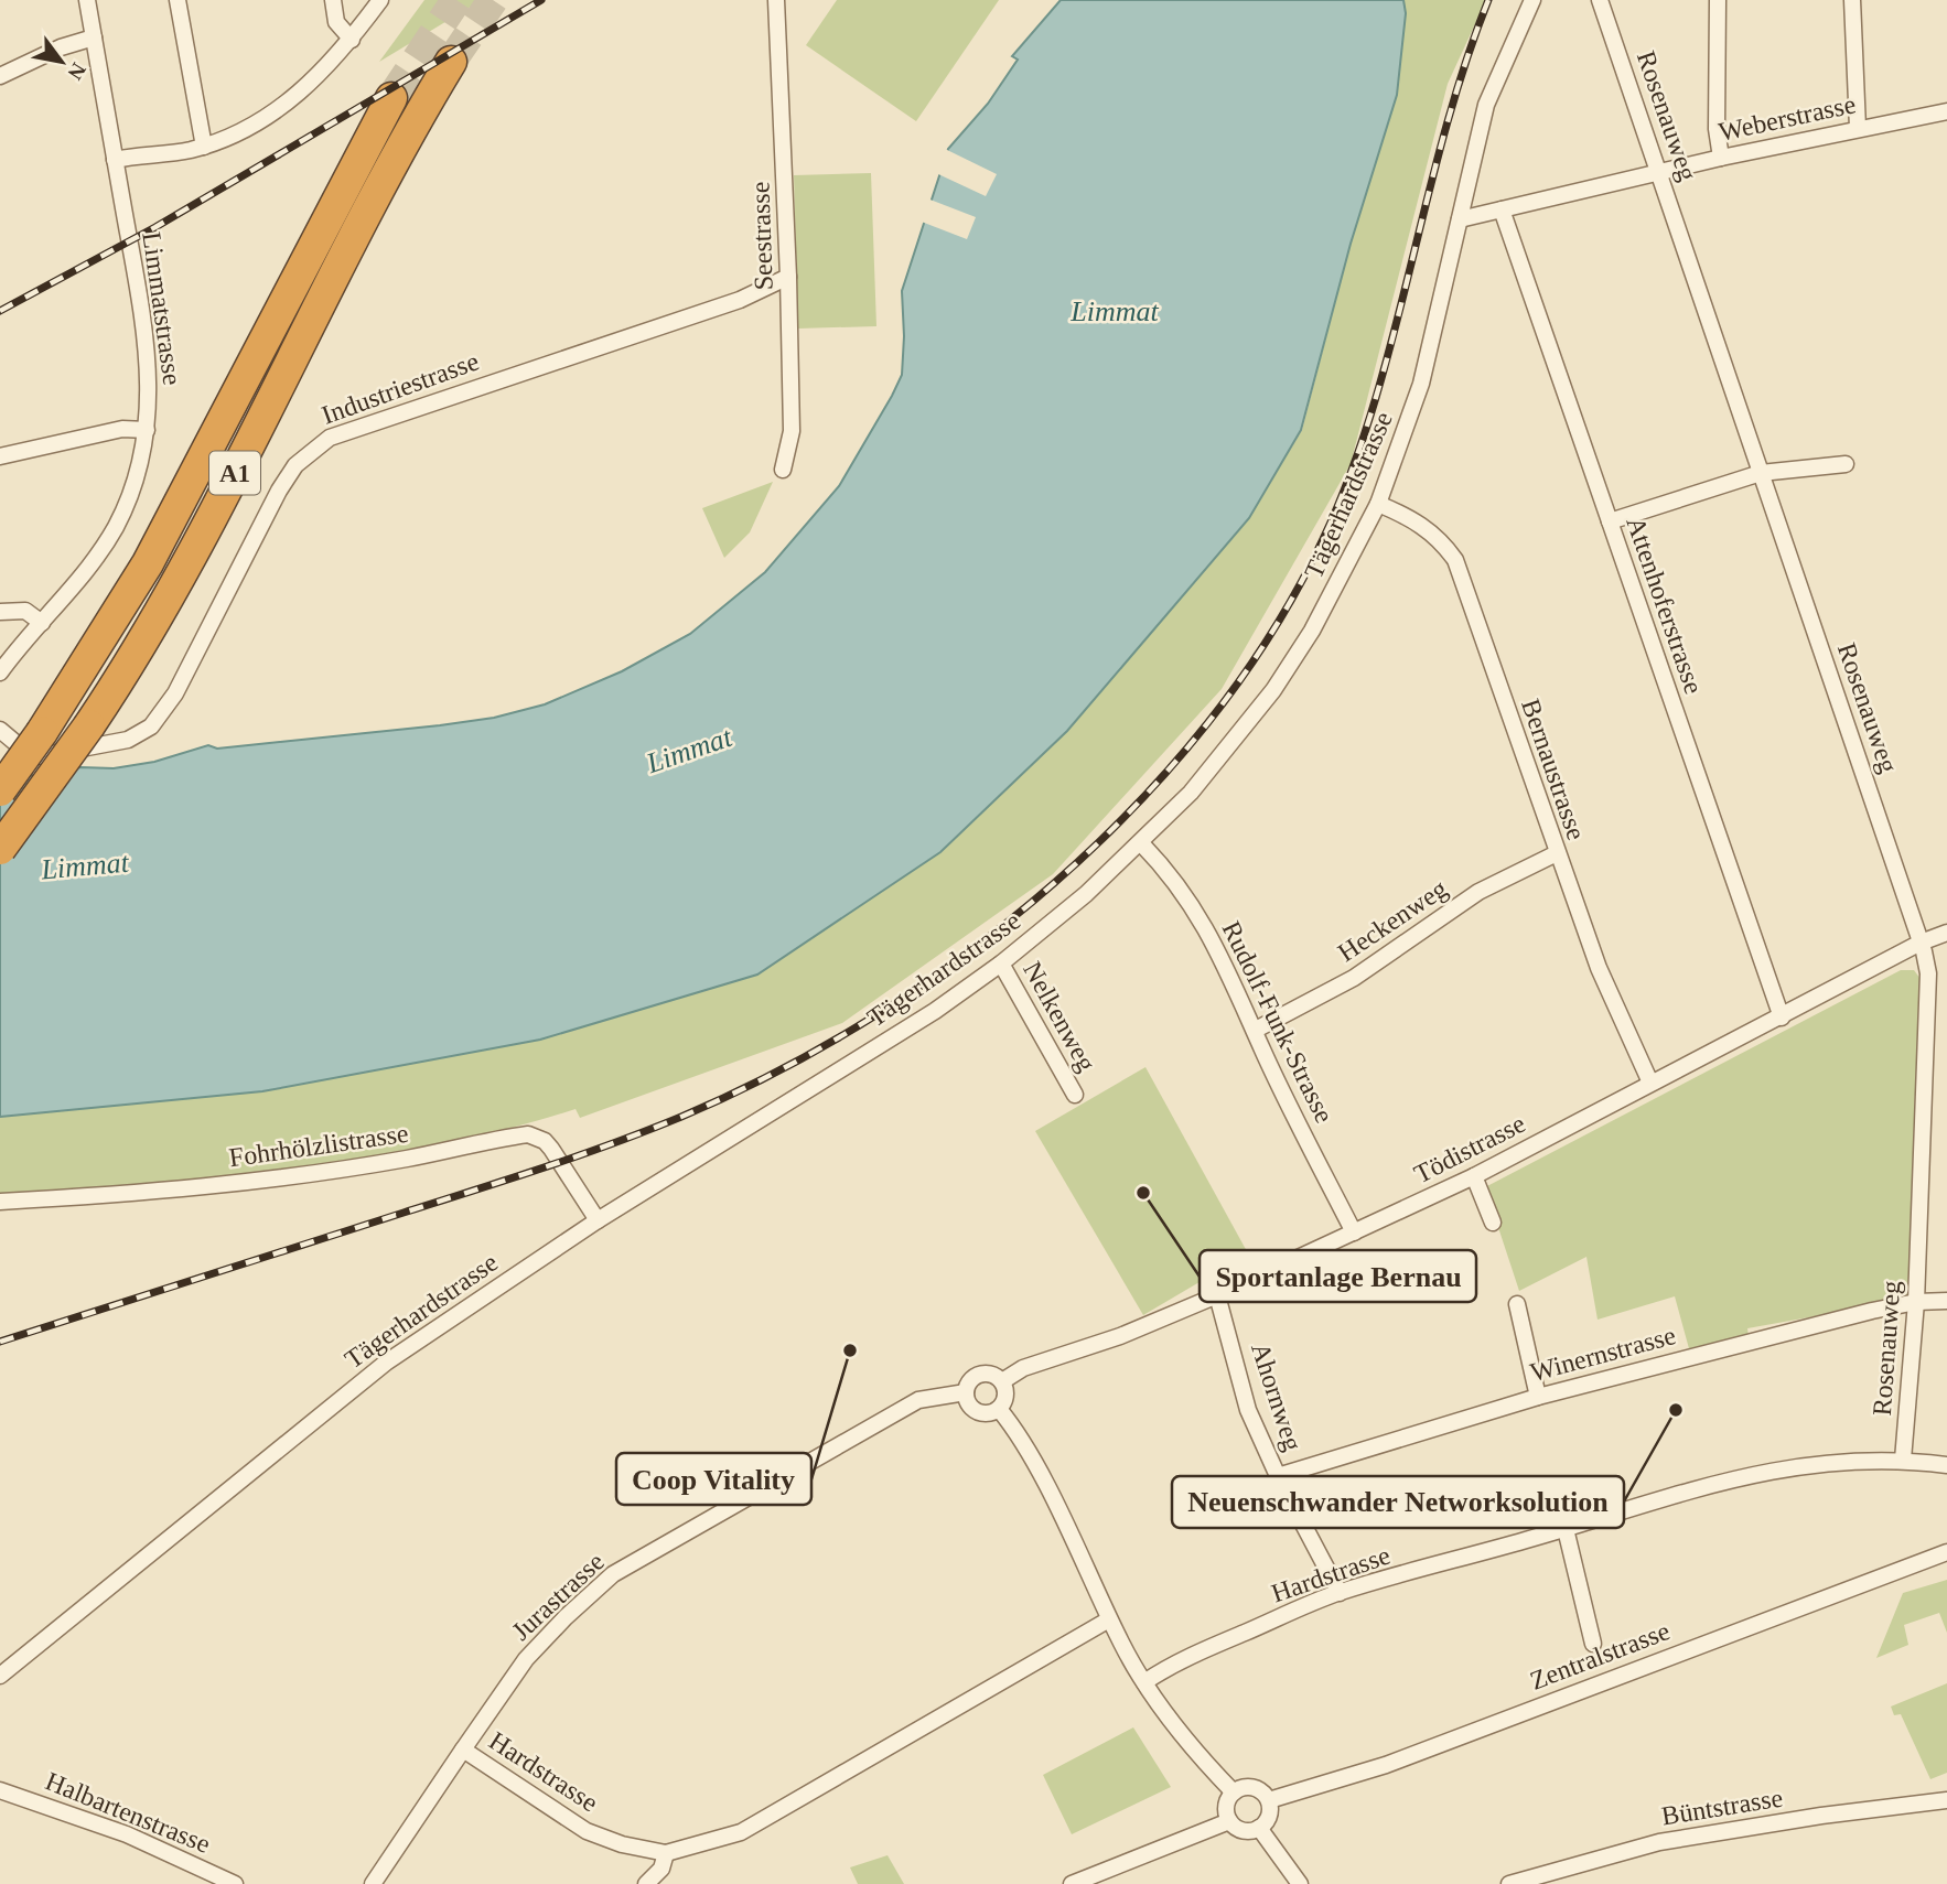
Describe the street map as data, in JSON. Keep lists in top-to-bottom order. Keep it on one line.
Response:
{"streets":{"highway":["A1"],"street":["Rosenauweg","Weberstrasse","Seestrasse","Limmatstrasse","Industriestrasse","Tägerhardstrasse","Attenhoferstrasse","Bernaustrasse","Heckenweg","Nelkenweg","Rudolf-Funk-Strasse","Fohrhölzlistrasse","Tödistrasse","Winernstrasse","Ahornweg","Hardstrasse","Jurastrasse","Zentralstrasse","Büntstrasse","Halbartenstrasse"]},"crossings":[["Rosenauweg","Weberstrasse"],["Rosenauweg","Tödistrasse"],["Rosenauweg","Winernstrasse"],["Rosenauweg","Hardstrasse"],["Weberstrasse","Tägerhardstrasse"],["Weberstrasse","Attenhoferstrasse"],["Seestrasse","Industriestrasse"],["Industriestrasse","A1"],["Tägerhardstrasse","Bernaustrasse"],["Tägerhardstrasse","Nelkenweg"],["Tägerhardstrasse","Rudolf-Funk-Strasse"],["Tägerhardstrasse","Fohrhölzlistrasse"],["Attenhoferstrasse","Tödistrasse"],["Bernaustrasse","Heckenweg"],["Bernaustrasse","Tödistrasse"],["Heckenweg","Rudolf-Funk-Strasse"],["Rudolf-Funk-Strasse","Tödistrasse"],["Tödistrasse","Ahornweg"],["Tödistrasse","Jurastrasse"],["Winernstrasse","Ahornweg"],["Ahornweg","Hardstrasse"],["Hardstrasse","Jurastrasse"]],"water":["Limmat"],"places":["Sportanlage Bernau","Coop Vitality","Neuenschwander Networksolution"],"north":"bottom right"}
